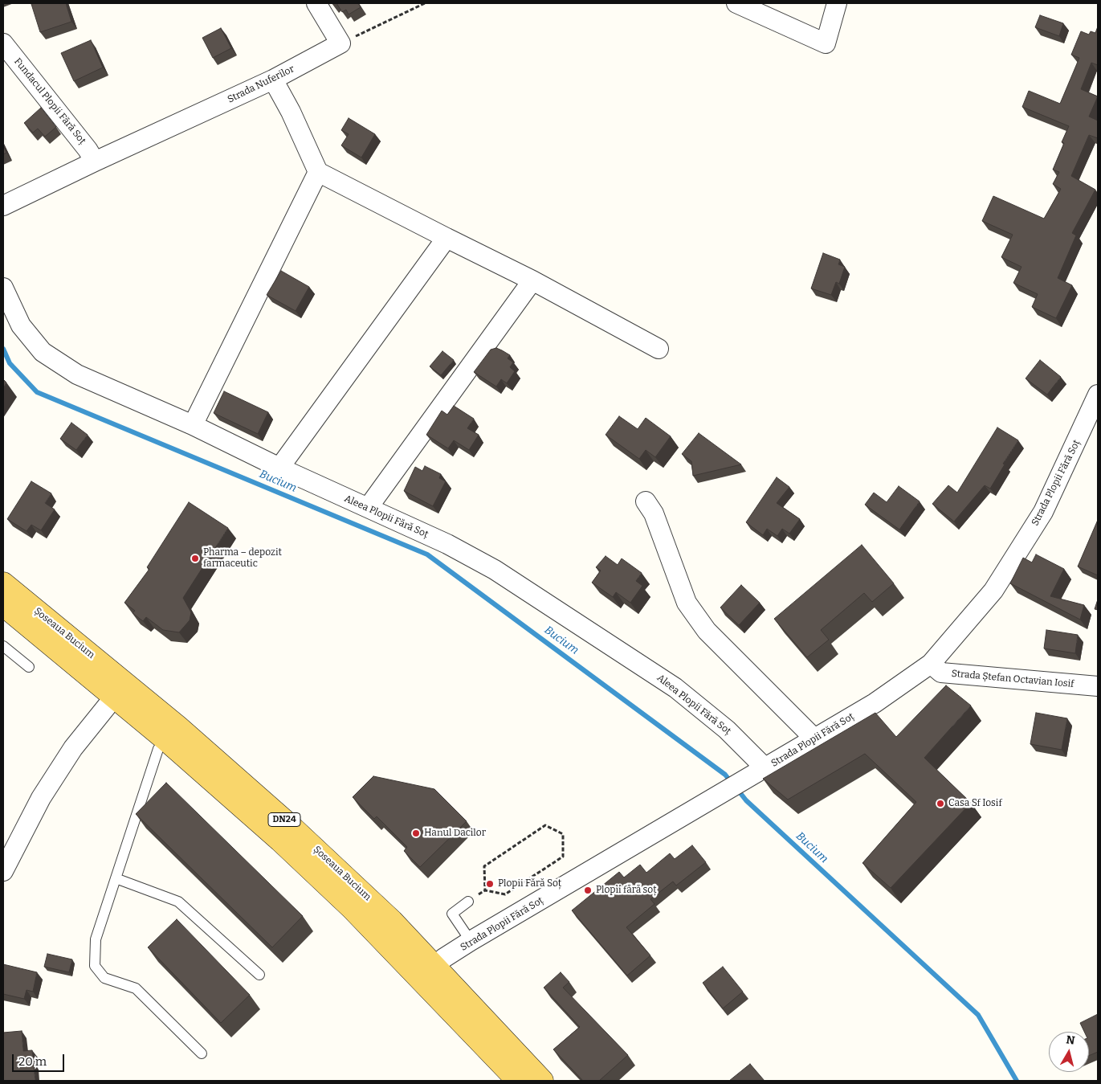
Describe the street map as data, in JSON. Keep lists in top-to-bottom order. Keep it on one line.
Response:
{"streets":{"main road":["Șoseaua Bucium","DN24"],"street":["Strada Nuferilor","Fundacul Plopii Fără Soț","Strada Plopii Fără Soț","Aleea Plopii Fără Soț","Strada Ștefan Octavian Iosif"]},"crossings":[["Strada Nuferilor","Fundacul Plopii Fără Soț"],["Strada Plopii Fără Soț","Aleea Plopii Fără Soț"],["Strada Plopii Fără Soț","Șoseaua Bucium"],["Strada Plopii Fără Soț","Strada Ștefan Octavian Iosif"]],"water":["Bucium"],"places":["Pharma – depozit farmaceutic","Casa Sf Iosif","Hanul Dacilor","Plopii Fără Soț","Plopii fără soț"],"scale_bar":"20 m","north":"top"}
